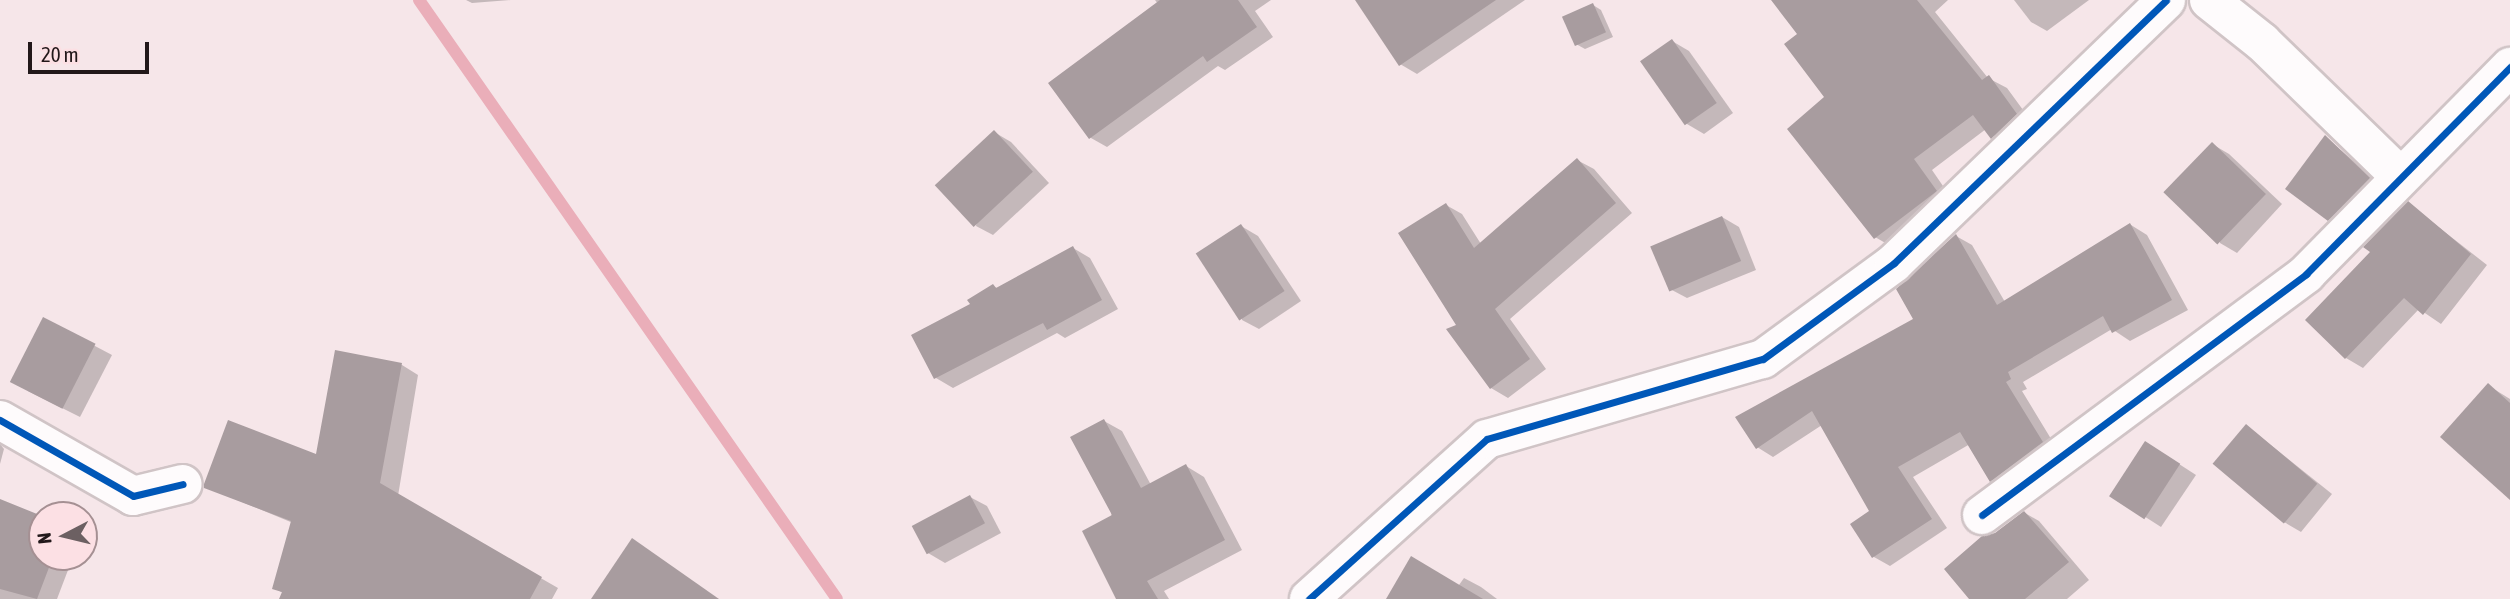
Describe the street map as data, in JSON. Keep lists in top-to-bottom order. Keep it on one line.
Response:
{"scale_bar":"20 m","north":"left"}
